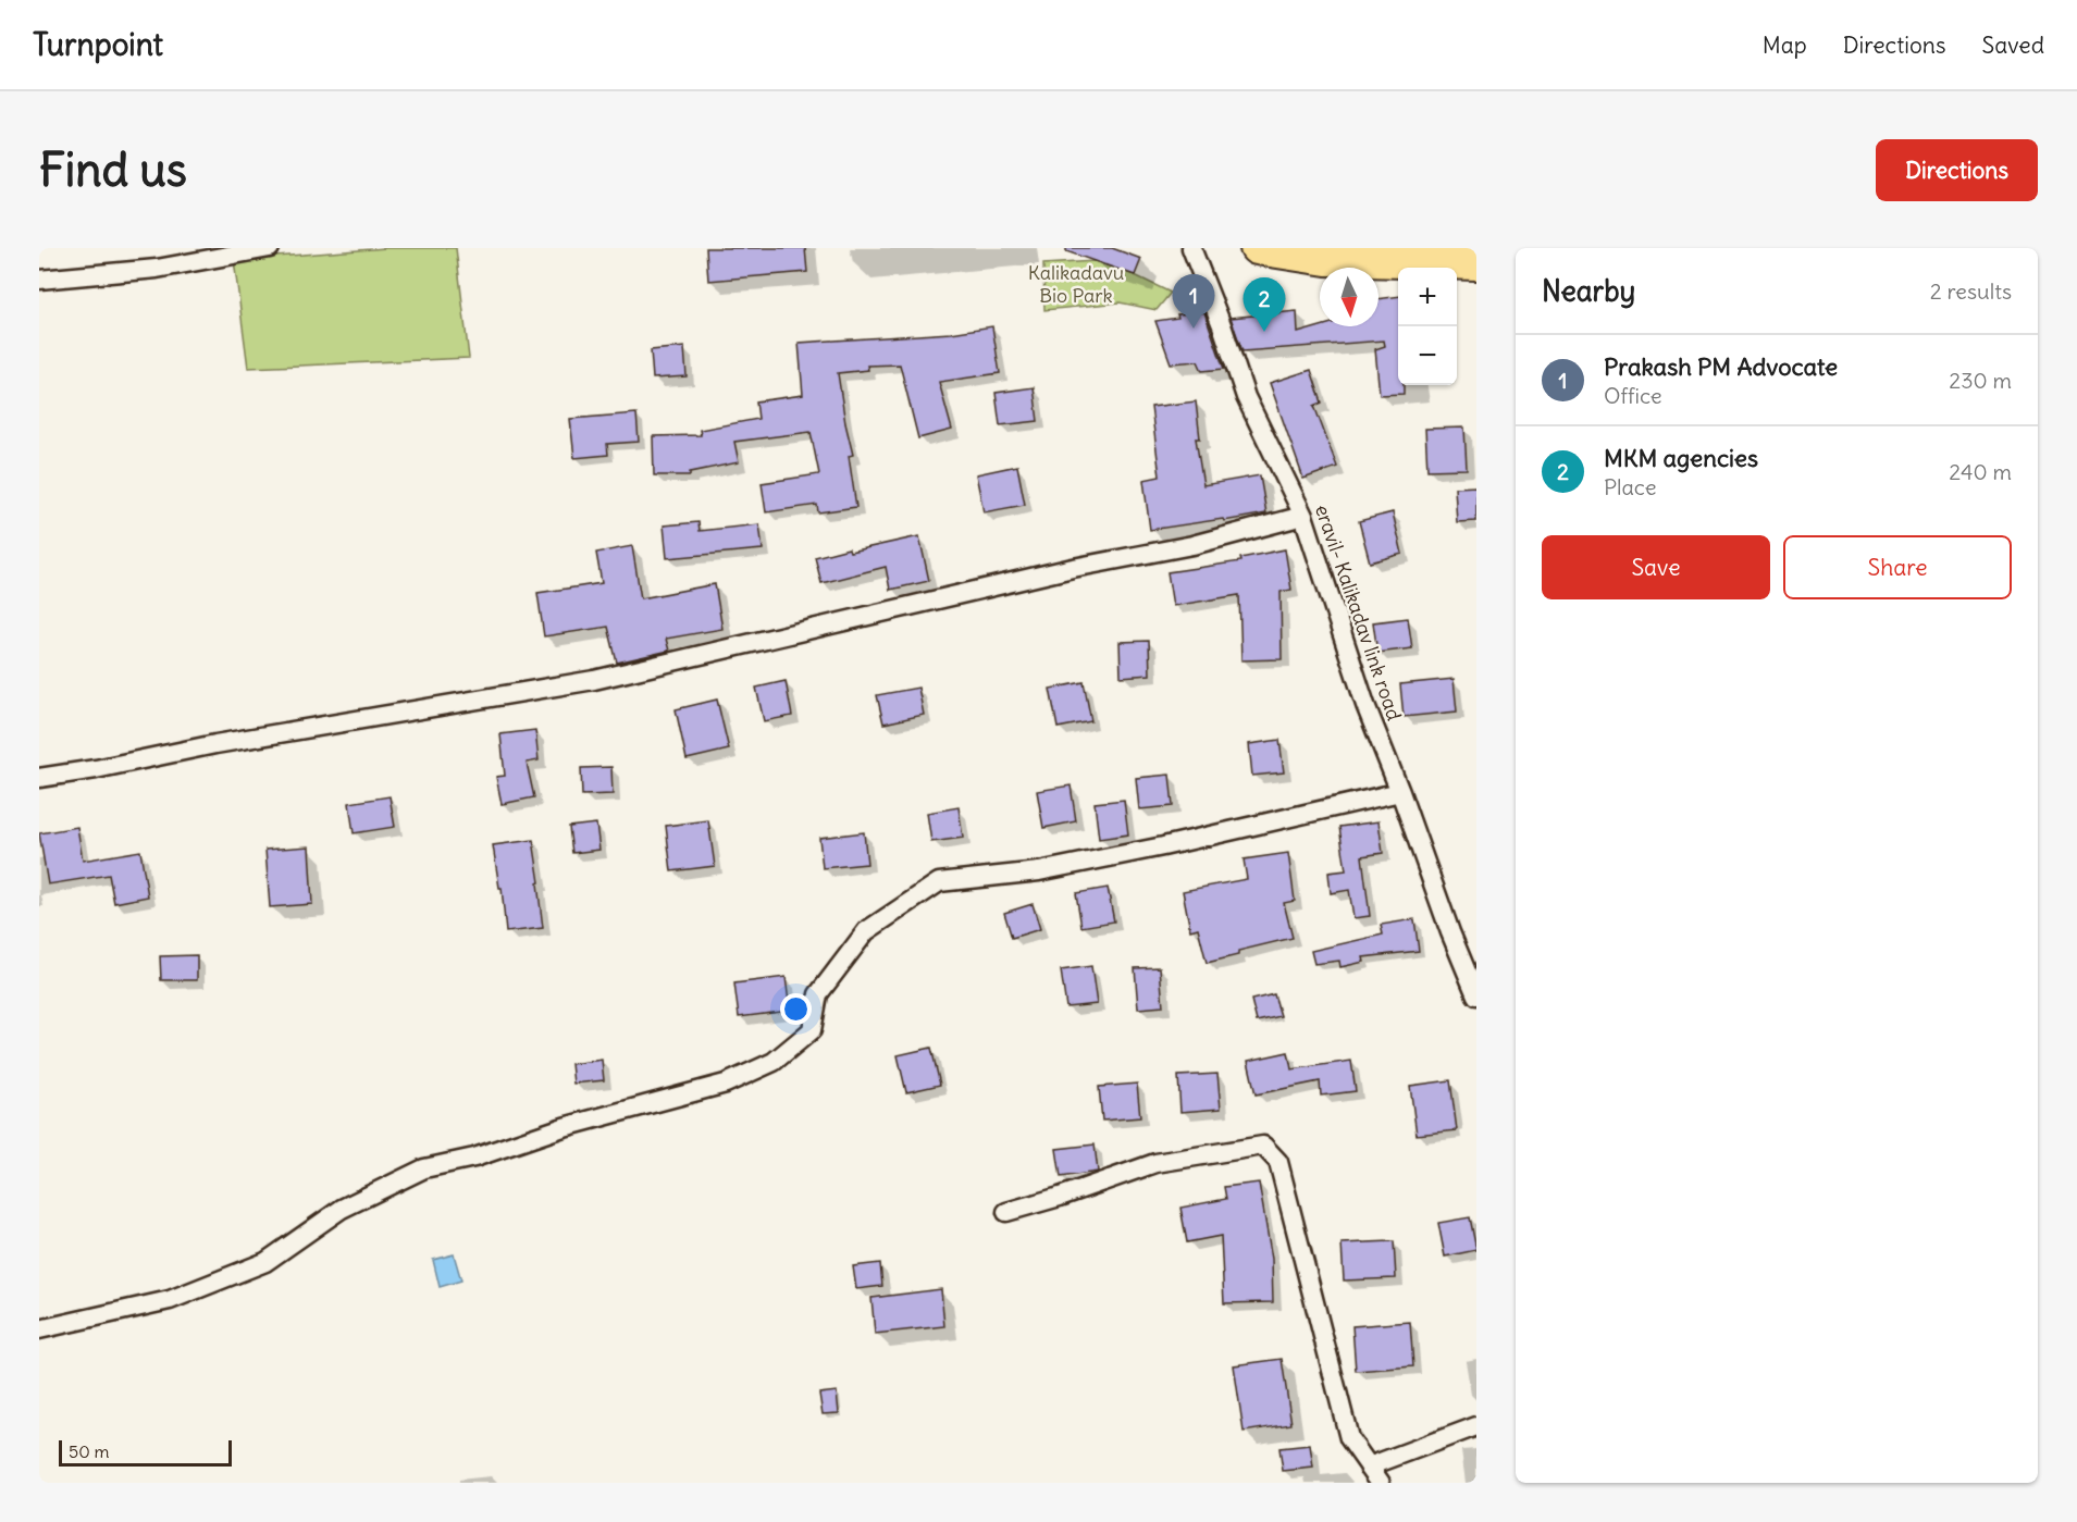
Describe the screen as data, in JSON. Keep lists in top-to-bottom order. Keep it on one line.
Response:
{"streets":{"street":["eravil- Kalikadav link road"]},"parks":["Kalikadavu Bio Park"],"scale_bar":"50 m","north":"bottom","page":{"header":"Turnpoint","nav":["Map","Directions","Saved"],"buttons":["Directions",["Save","Share"]],"title":"Find us","heading":["Nearby","2 results"],"map_buttons":["+","−"],"pins":["1","2"],"list":[{"mark":"1","name":"Prakash PM Advocate","note":"Office","value":"230 m"},{"mark":"2","name":"MKM agencies","note":"Place","value":"240 m"}],"scale":"50 m"}}
